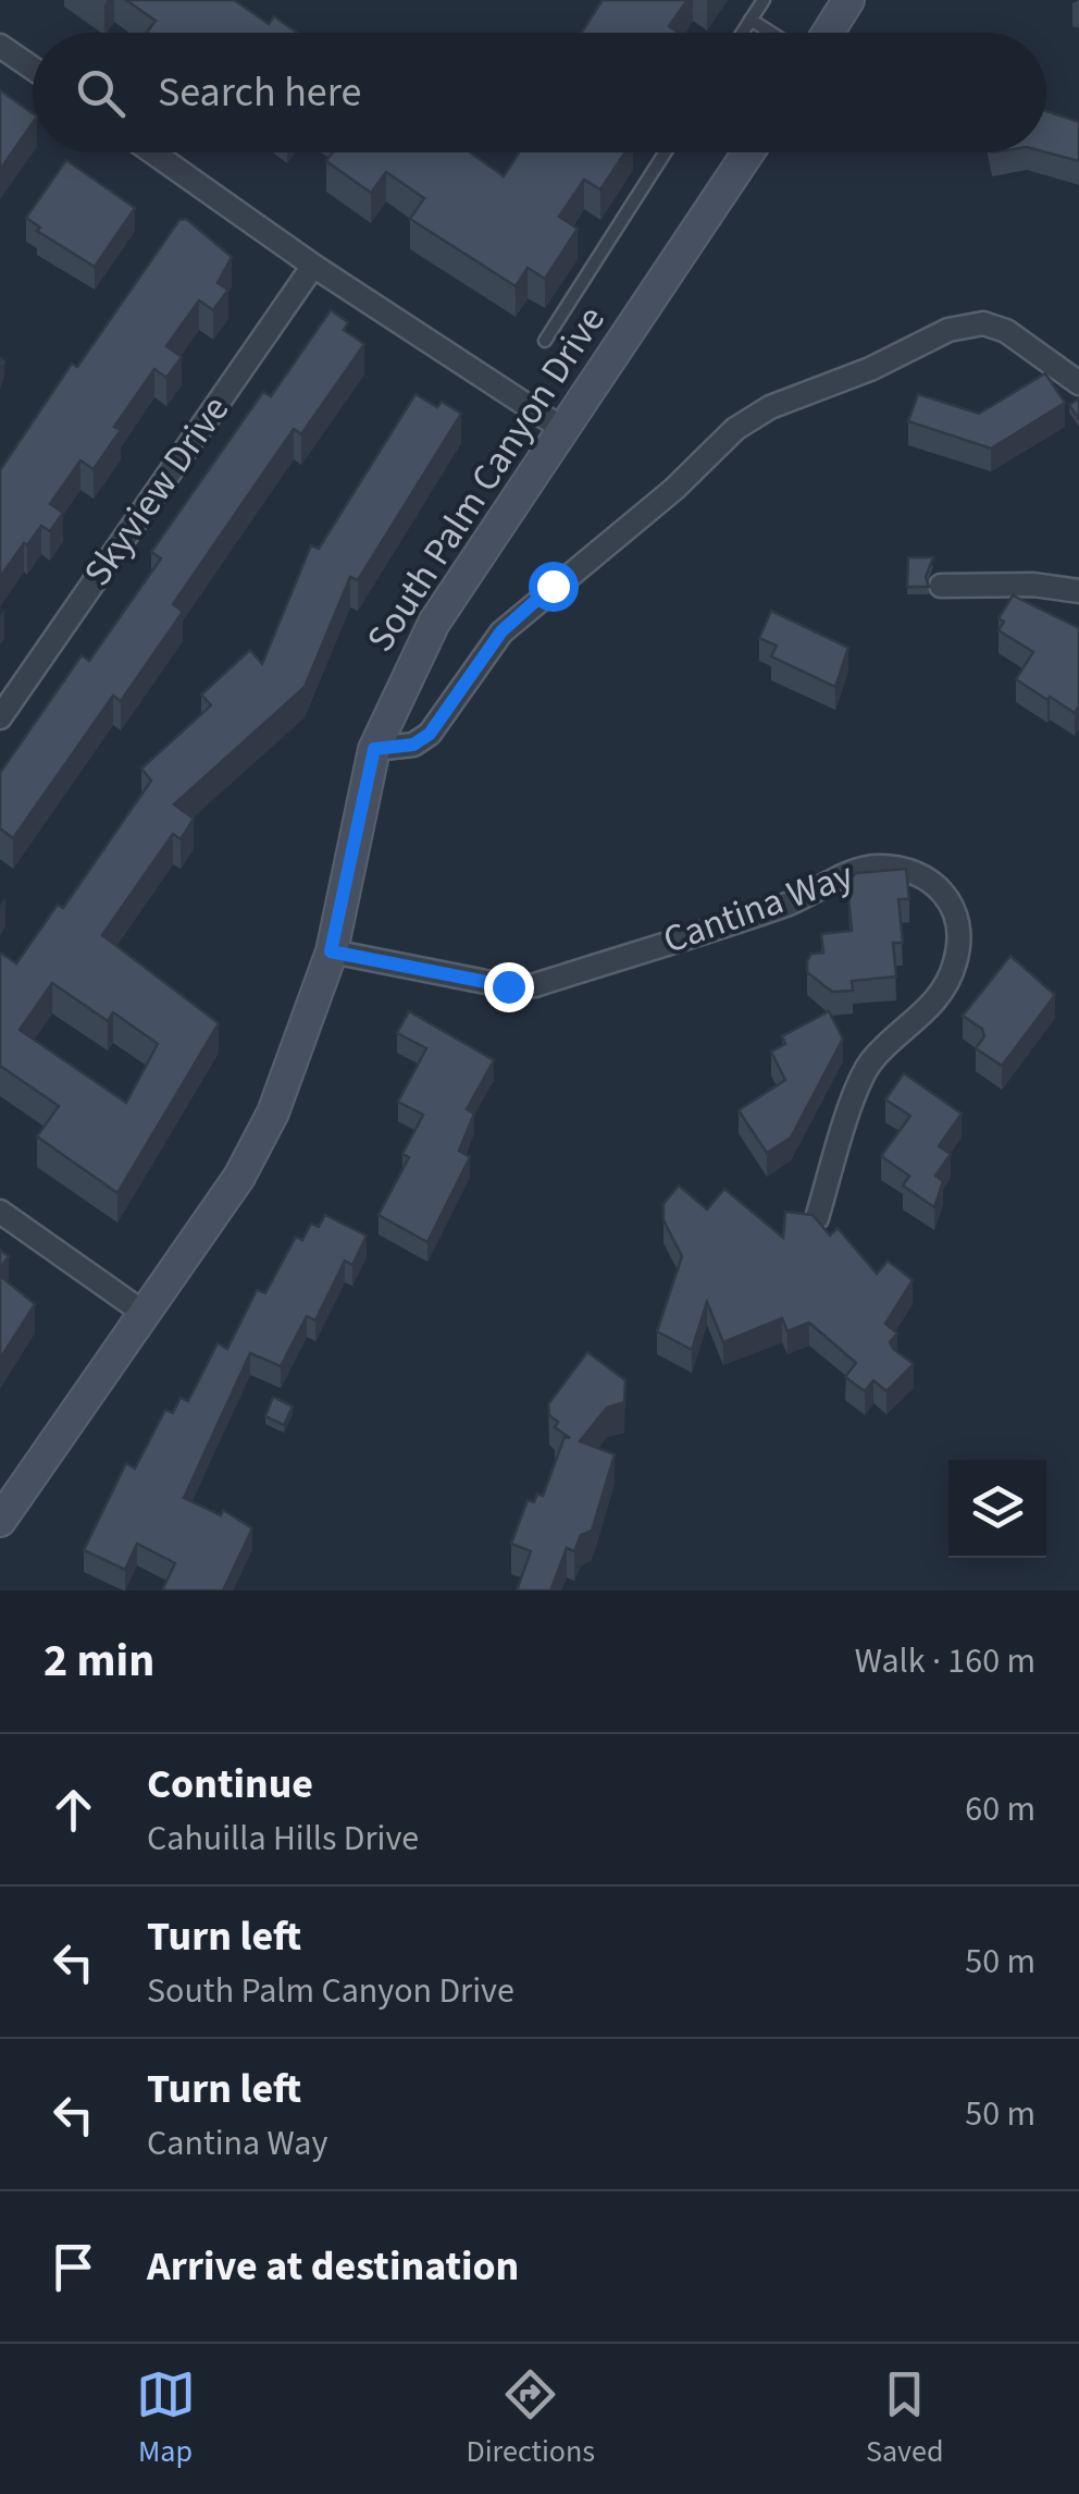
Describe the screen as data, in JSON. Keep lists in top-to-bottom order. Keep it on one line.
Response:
{"streets":{"street":["South Palm Canyon Drive","Skyview Drive","Cantina Way"]},"crossings":[["South Palm Canyon Drive","Cantina Way"]],"page":{"search":"Search here","heading":["2 min","Walk · 160 m"],"list":[["Continue","Cahuilla Hills Drive","60 m"],["Turn left","South Palm Canyon Drive","50 m"],["Turn left","Cantina Way","50 m"],"Arrive at destination"],"nav":["Map","Directions","Saved"]}}
